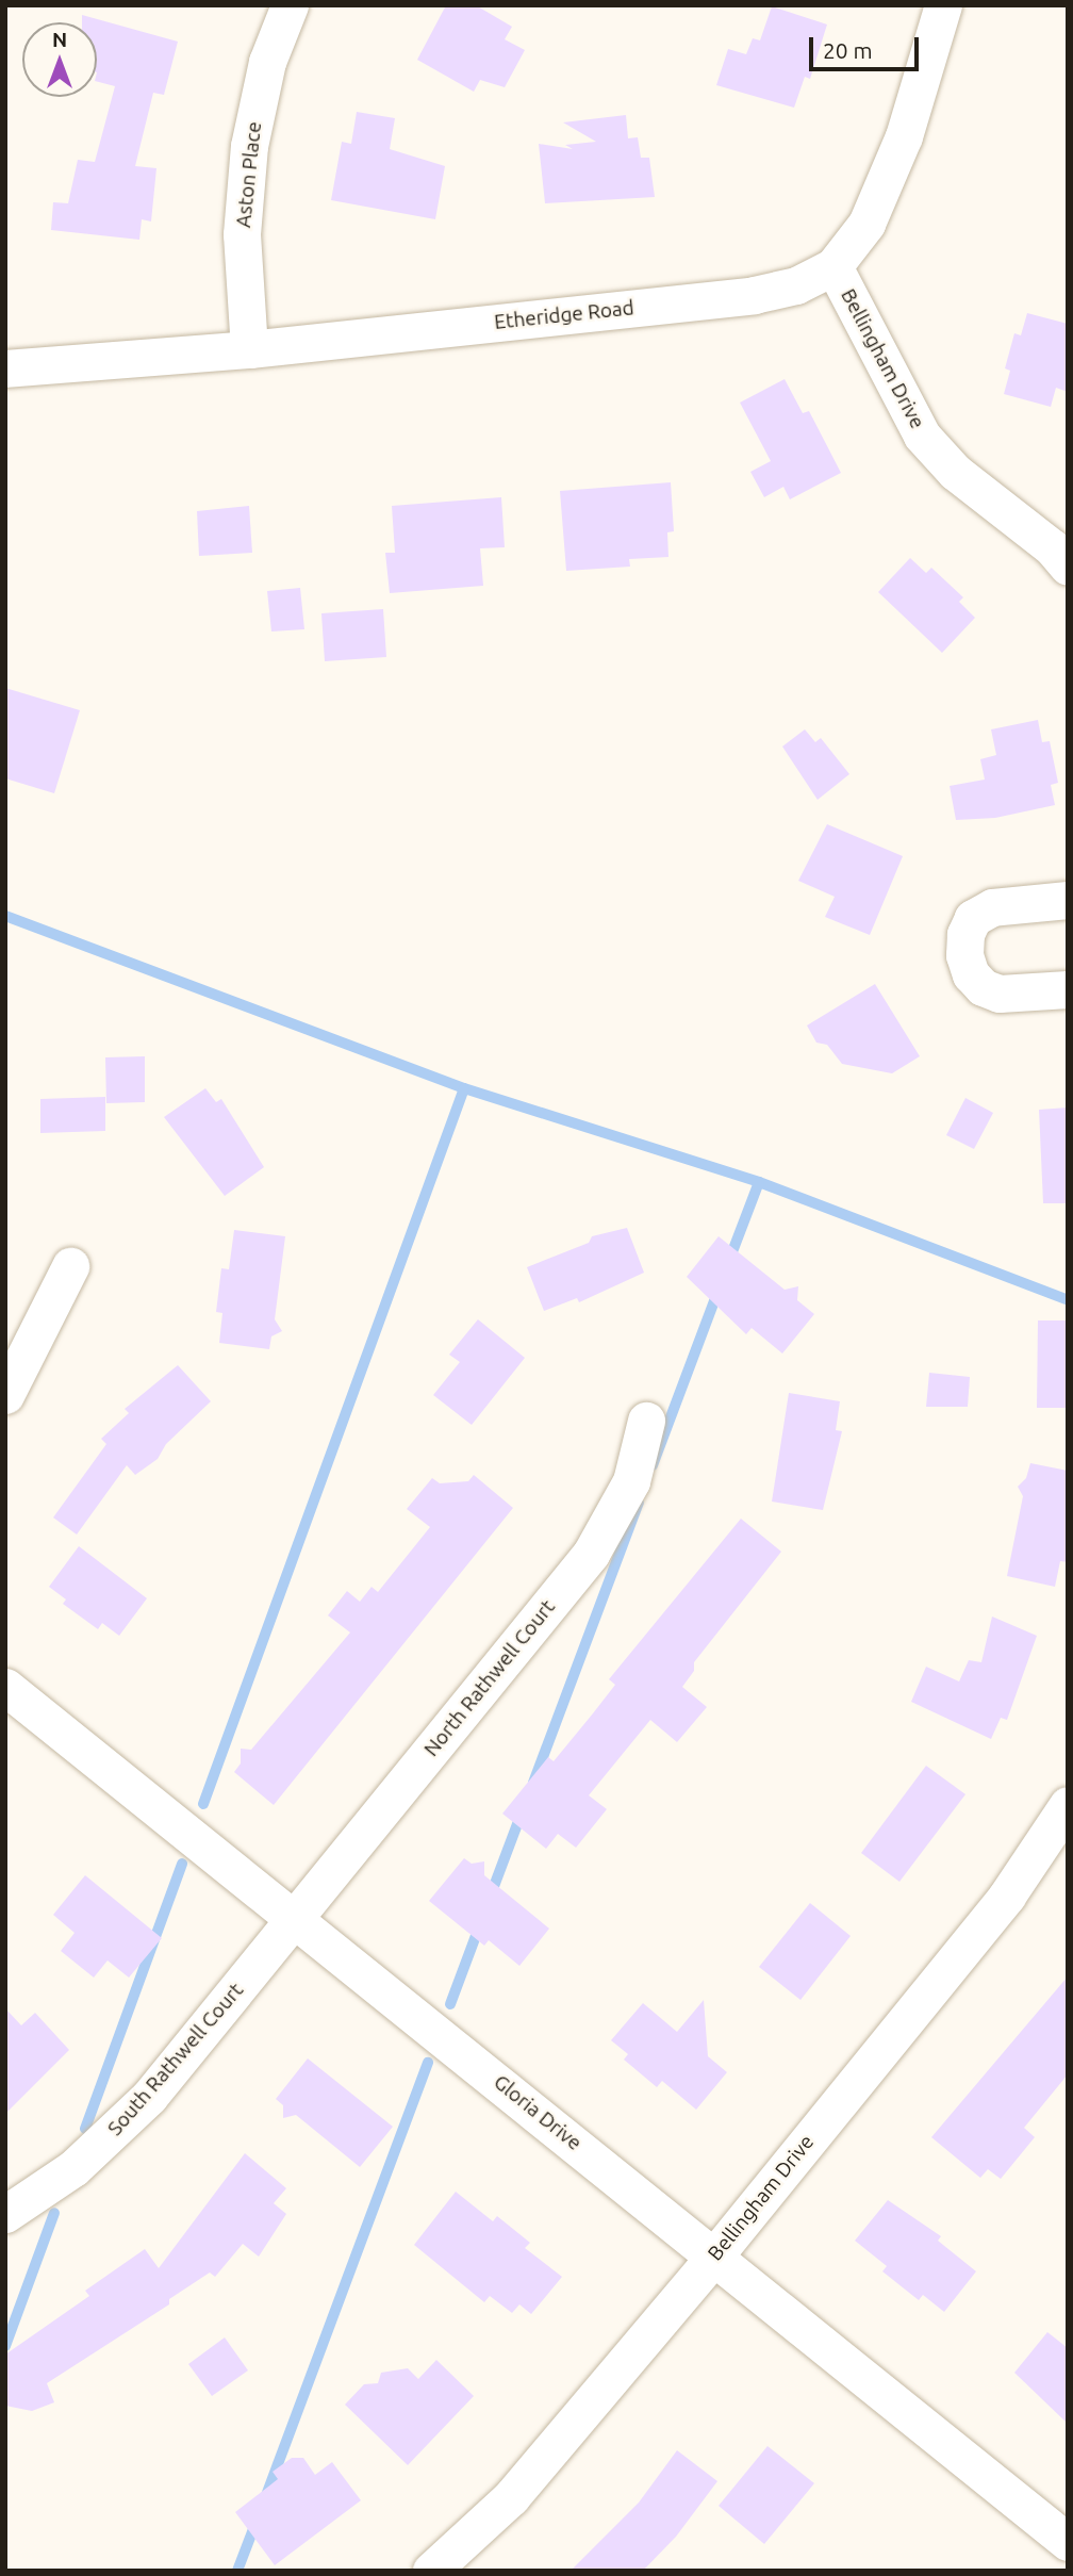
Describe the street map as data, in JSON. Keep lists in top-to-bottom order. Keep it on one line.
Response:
{"streets":{"street":["Aston Place","Etheridge Road","Bellingham Drive","North Rathwell Court","South Rathwell Court","Gloria Drive"]},"crossings":[["Aston Place","Etheridge Road"],["Etheridge Road","Bellingham Drive"],["Bellingham Drive","Gloria Drive"],["North Rathwell Court","South Rathwell Court"],["North Rathwell Court","Gloria Drive"],["South Rathwell Court","Gloria Drive"]],"scale_bar":"20 m","north":"top"}
